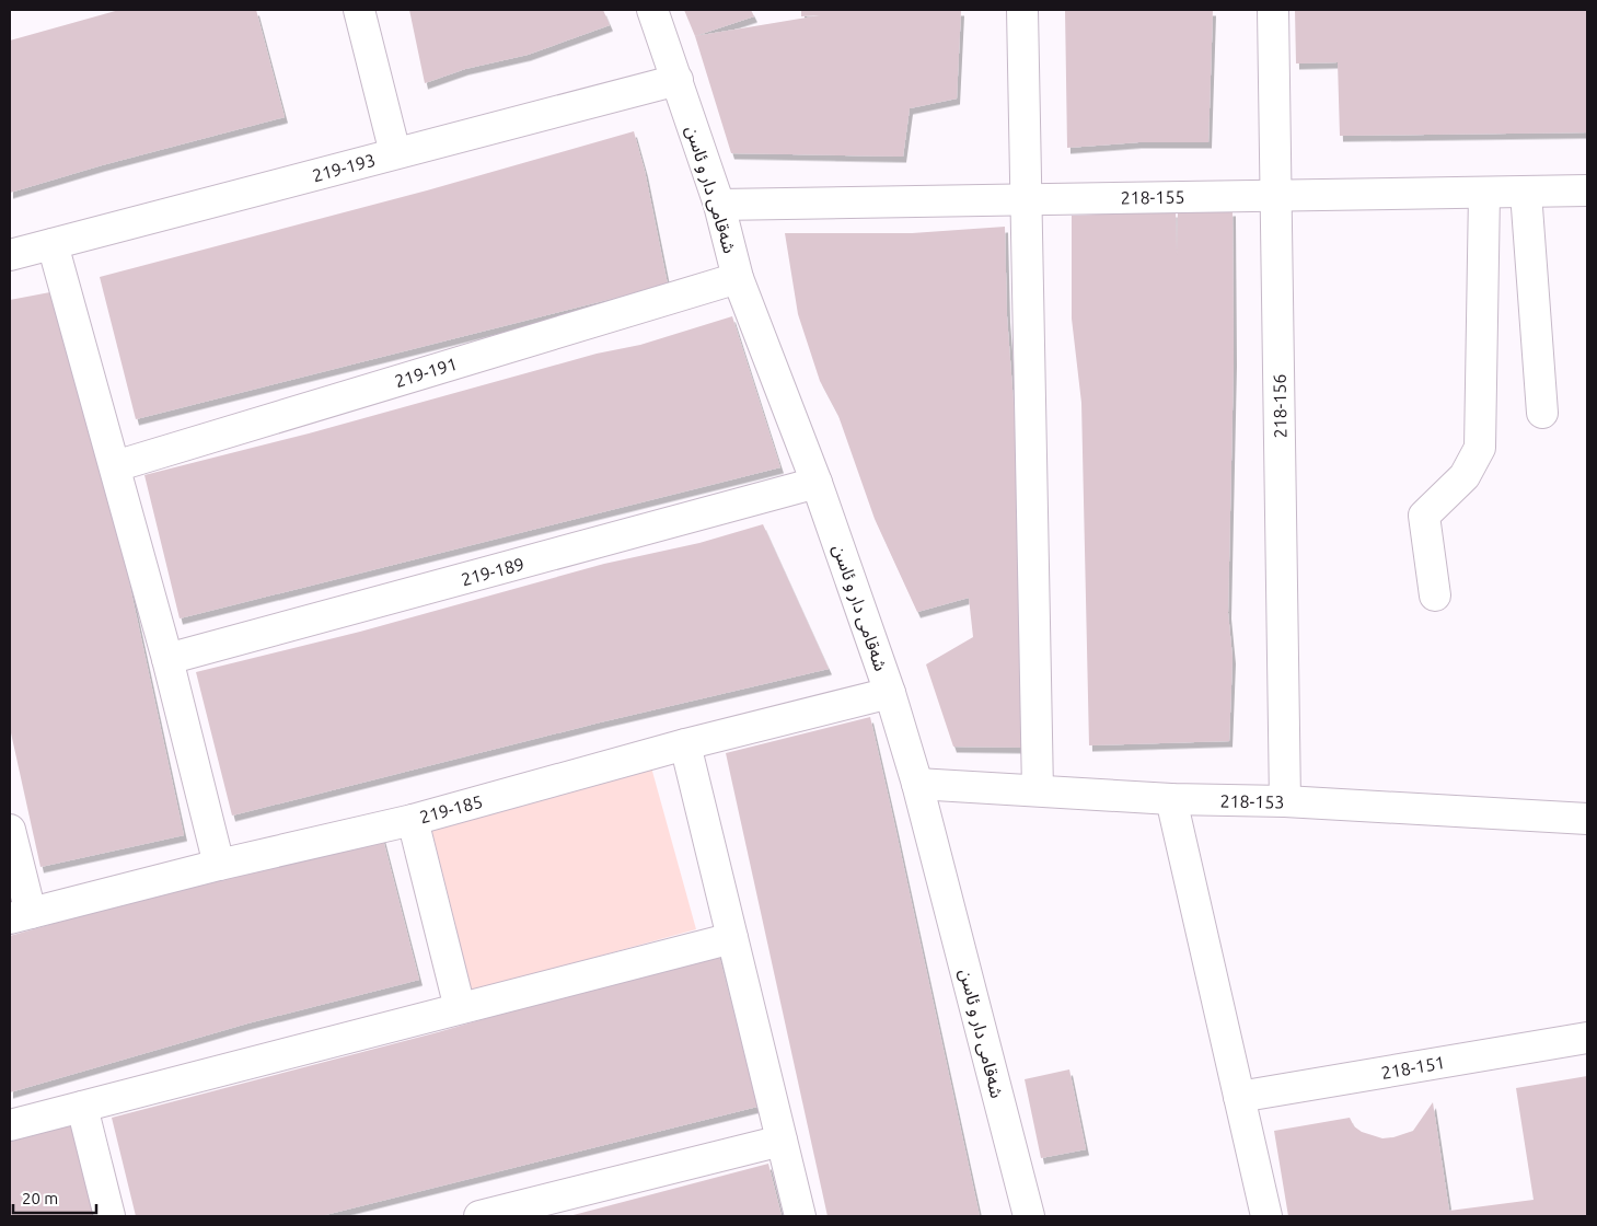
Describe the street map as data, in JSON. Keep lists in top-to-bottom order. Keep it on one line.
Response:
{"streets":{"street":["219-193","شەقامی دار و ئاسن","218-155","219-191","218-156","219-189","218-153","219-185","218-151"]},"crossings":[["219-193","شەقامی دار و ئاسن"],["شەقامی دار و ئاسن","218-155"],["شەقامی دار و ئاسن","219-191"],["شەقامی دار و ئاسن","219-189"],["شەقامی دار و ئاسن","218-153"],["شەقامی دار و ئاسن","219-185"],["218-155","218-156"],["218-156","218-153"]],"scale_bar":"20 m"}
